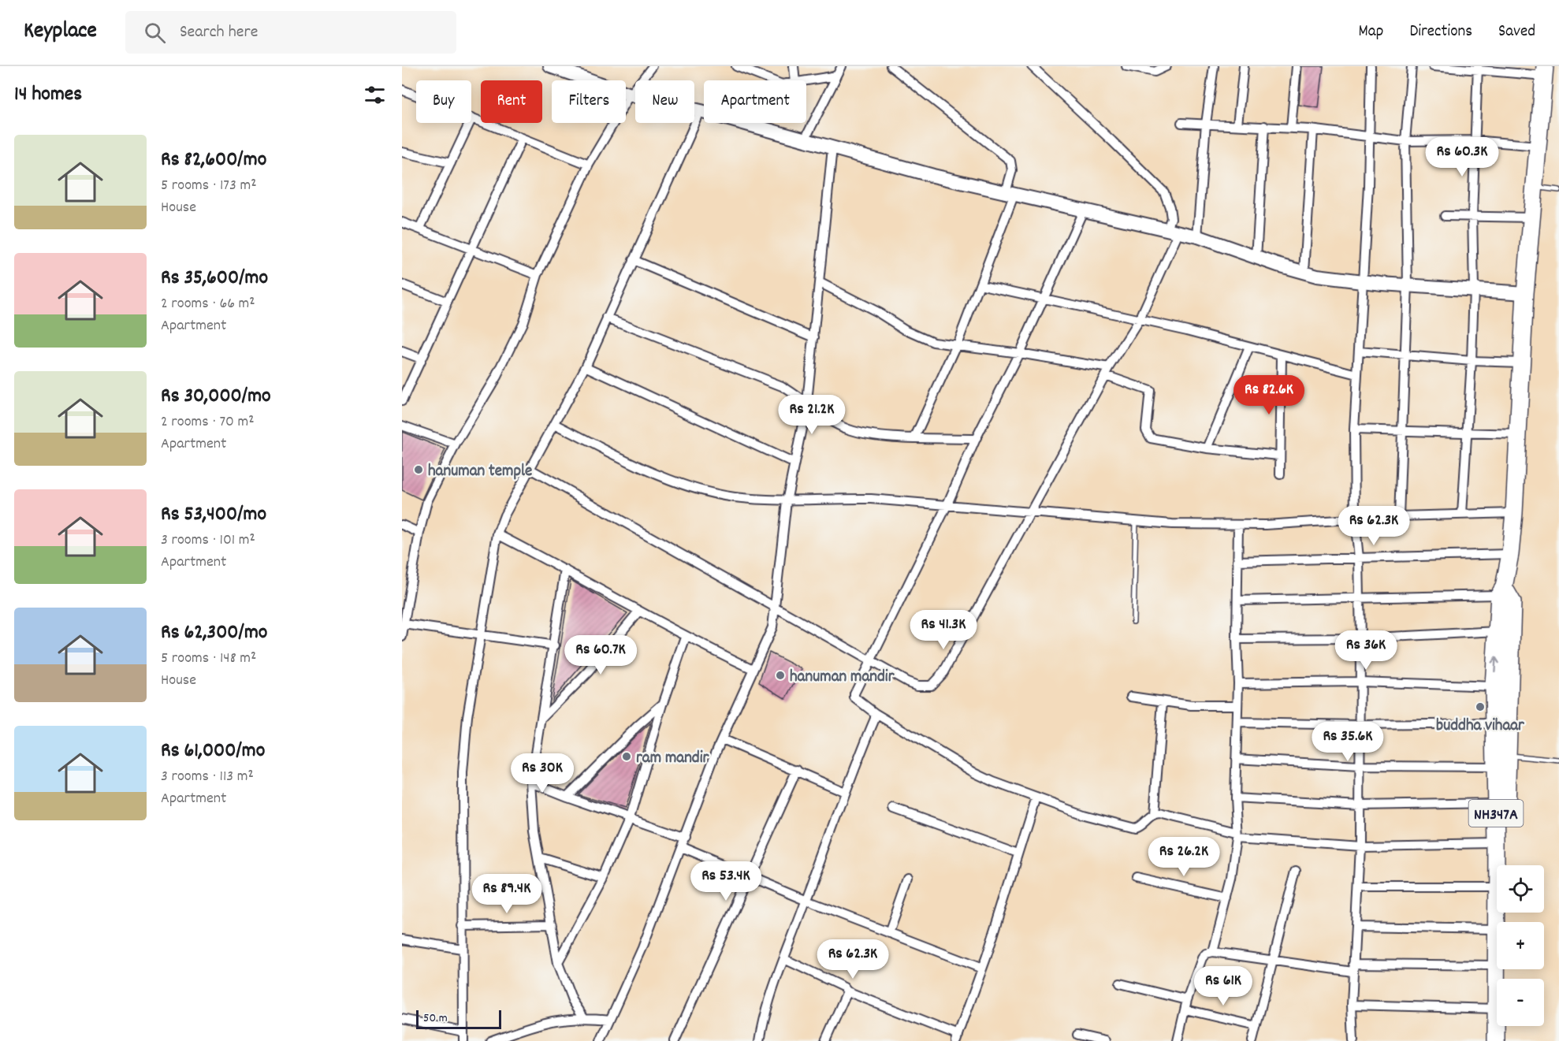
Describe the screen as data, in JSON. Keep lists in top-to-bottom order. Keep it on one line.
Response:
{"streets":{"highway":["NH347A"]},"places":["hanuman temple","hanuman mandir","buddha vihaar","ram mandir"],"scale_bar":"50 m","page":{"header":"Keyplace","search":"Search here","nav":["Map","Directions","Saved"],"heading":"14 homes","chip":["Buy","Rent","Filters","New","Apartment"],"list":[{"name":"Rs 82,600/mo","note":"5 rooms · 173 m² · House"},{"name":"Rs 35,600/mo","note":"2 rooms · 66 m² · Apartment"},{"name":"Rs 30,000/mo","note":"2 rooms · 70 m² · Apartment"},{"name":"Rs 53,400/mo","note":"3 rooms · 101 m² · Apartment"},{"name":"Rs 62,300/mo","note":"5 rooms · 148 m² · House"},{"name":"Rs 61,000/mo","note":"3 rooms · 113 m² · Apartment"}],"price":["Rs 60.3K","Rs 82.6K","Rs 21.2K","Rs 62.3K","Rs 41.3K","Rs 36K","Rs 60.7K","Rs 35.6K","Rs 30K","Rs 26.2K","Rs 53.4K","Rs 89.4K","Rs 62.3K","Rs 61K"],"map_buttons":["+","−"],"scale":"50 m"}}
